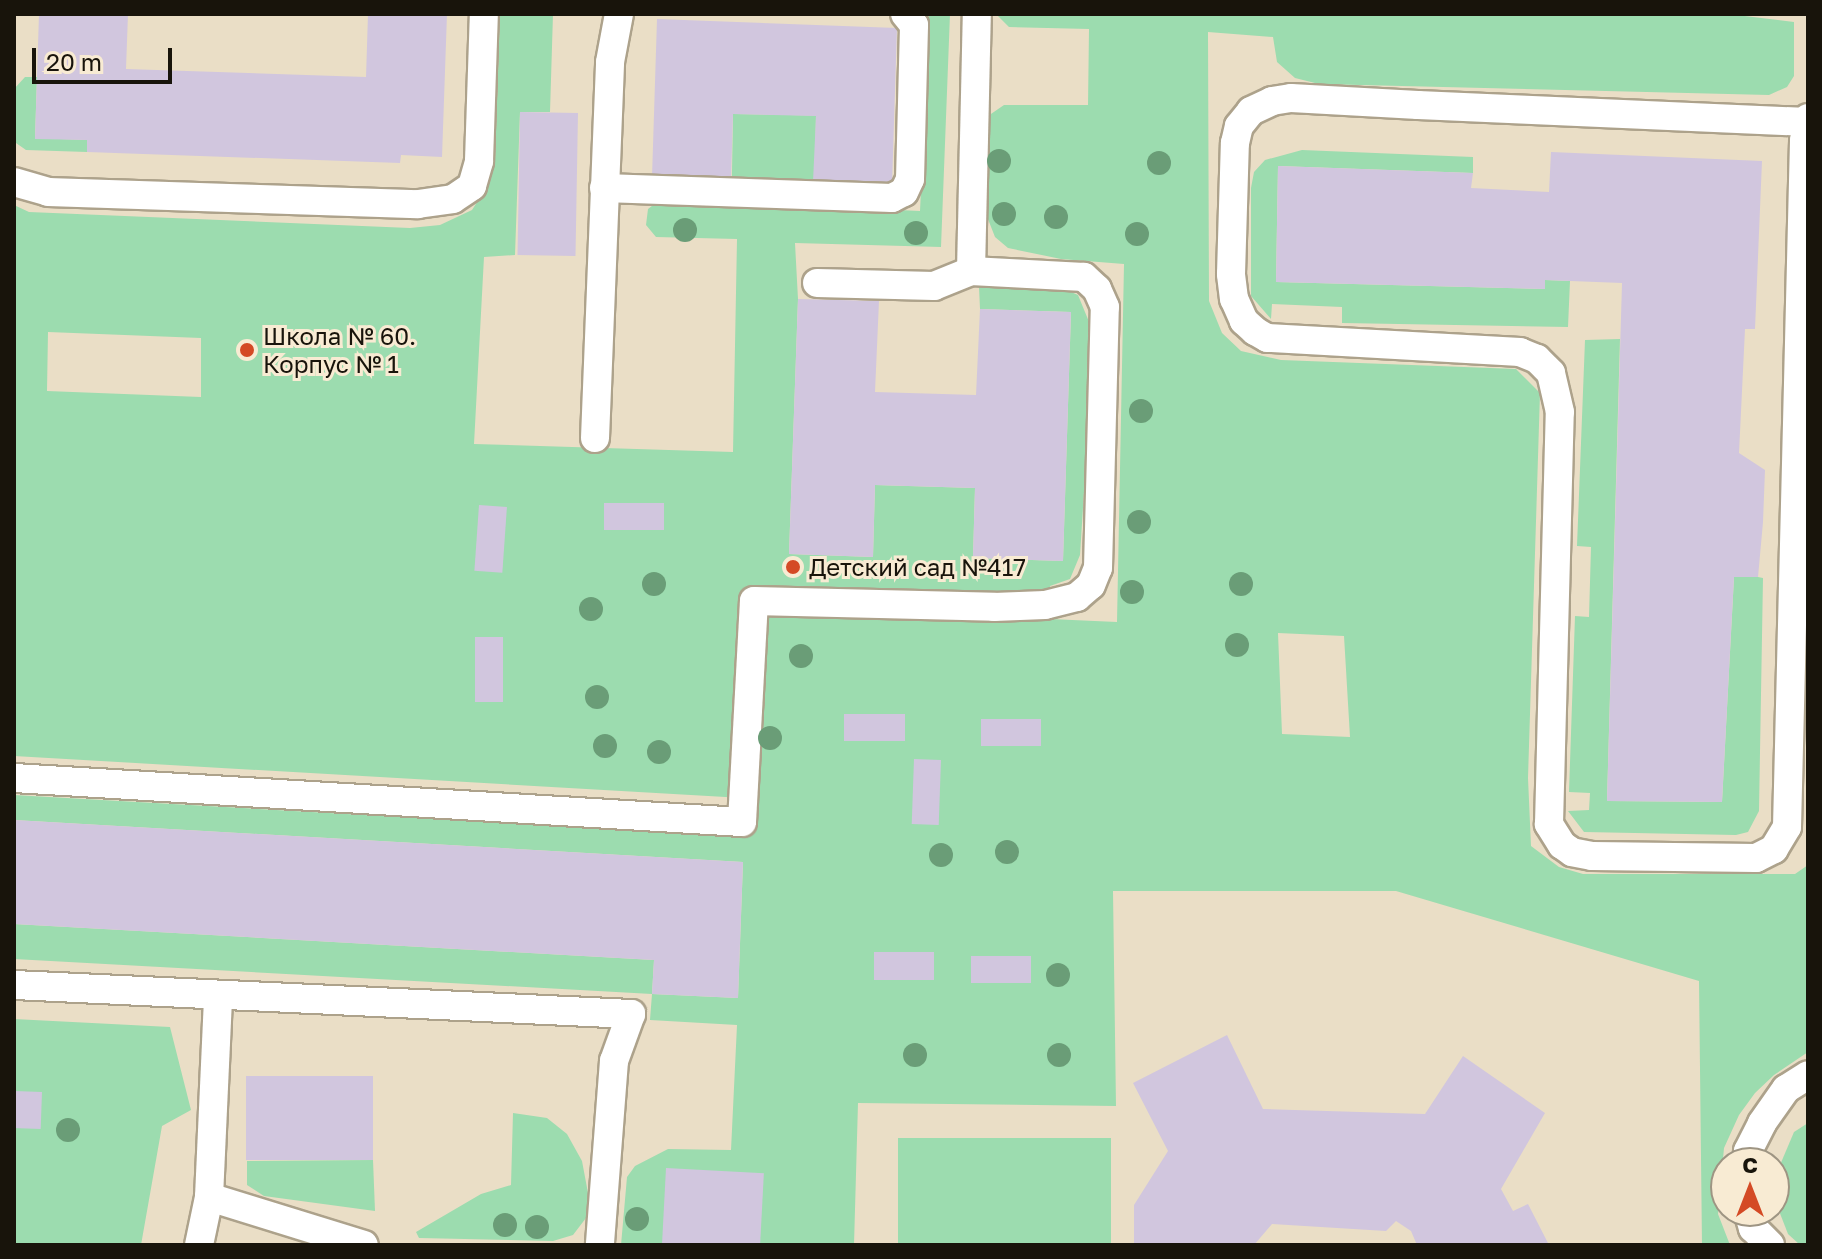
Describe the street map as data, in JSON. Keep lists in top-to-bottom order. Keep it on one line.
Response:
{"places":["Школа № 60. Корпус № 1","Детский сад №417"],"scale_bar":"20 m","north":"top"}
